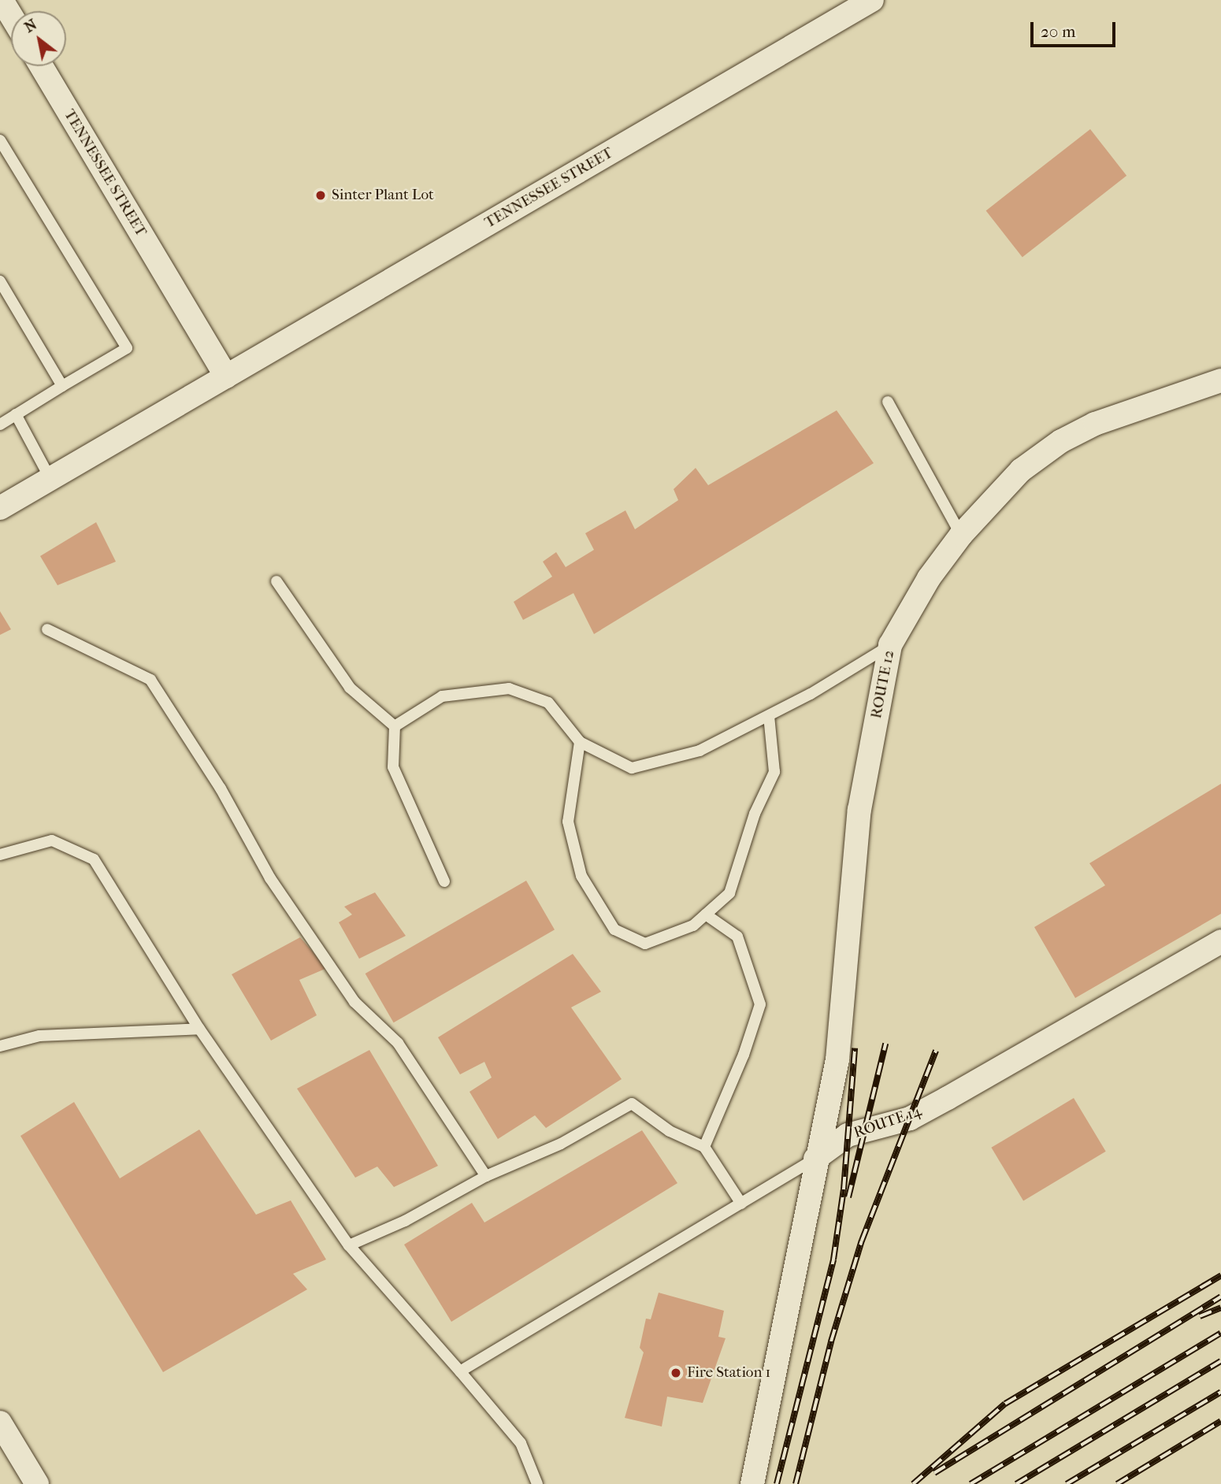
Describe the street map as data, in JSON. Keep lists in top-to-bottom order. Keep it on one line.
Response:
{"streets":{"street":["TENNESSEE STREET","ROUTE 12","ROUTE 14"]},"crossings":[["ROUTE 12","ROUTE 14"]],"places":["Sinter Plant Lot","Fire Station 1"],"scale_bar":"20 m","north":"top left"}
